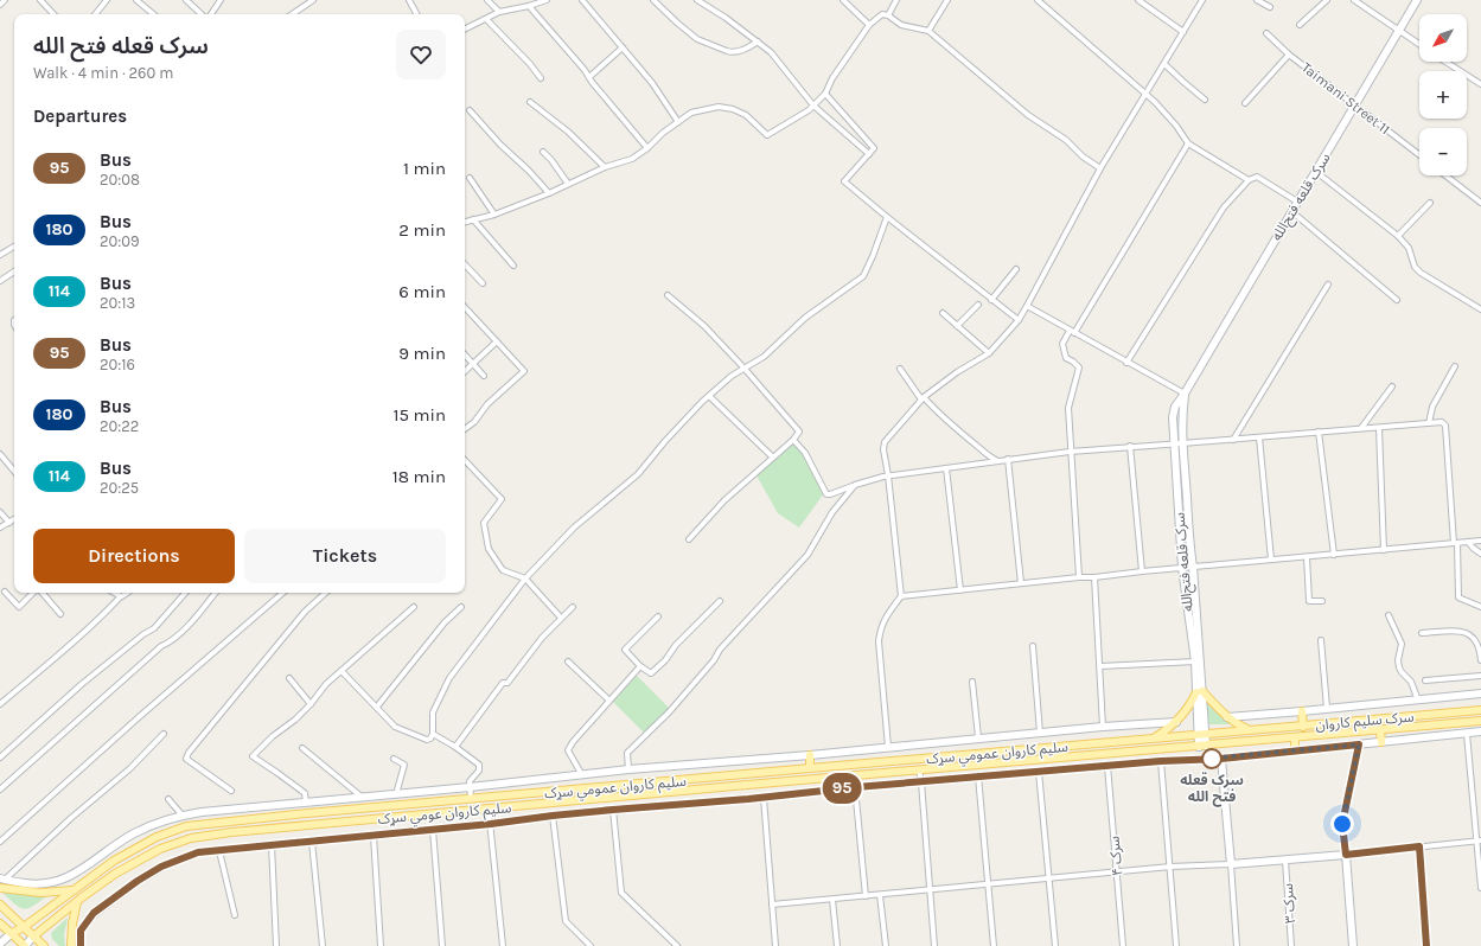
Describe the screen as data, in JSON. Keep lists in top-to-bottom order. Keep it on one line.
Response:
{"streets":{"main road":["سرک سلیم کاروان","سلیم کاروان عمومي سړک","سلیم کاروان عومي سړک"],"street":["Taimani Street 11","سرک قلعه فتح‌الله","سرک ۴","سرک ۳"]},"crossings":[["Taimani Street 11","سرک قلعه فتح‌الله"],["سرک قلعه فتح‌الله","سلیم کاروان عمومي سړک"],["سرک قلعه فتح‌الله","سلیم کاروان عومي سړک"],["سرک سلیم کاروان","سلیم کاروان عمومي سړک"]],"places":["سرک قعله فتح الله"],"lines":["bus line 95"],"north":"bottom left","page":{"on_map":"95","map_buttons":["+","−"],"heading":[["سرک قعله فتح الله","Walk · 4 min · 260 m"],"Departures"],"list":[{"mark":"95","name":"Bus","note":"20:08","value":"1 min"},{"mark":"180","name":"Bus","note":"20:09","value":"2 min"},{"mark":"114","name":"Bus","note":"20:13","value":"6 min"},{"mark":"95","name":"Bus","note":"20:16","value":"9 min"},{"mark":"180","name":"Bus","note":"20:22","value":"15 min"},{"mark":"114","name":"Bus","note":"20:25","value":"18 min"}],"buttons":["Directions","Tickets"]}}
